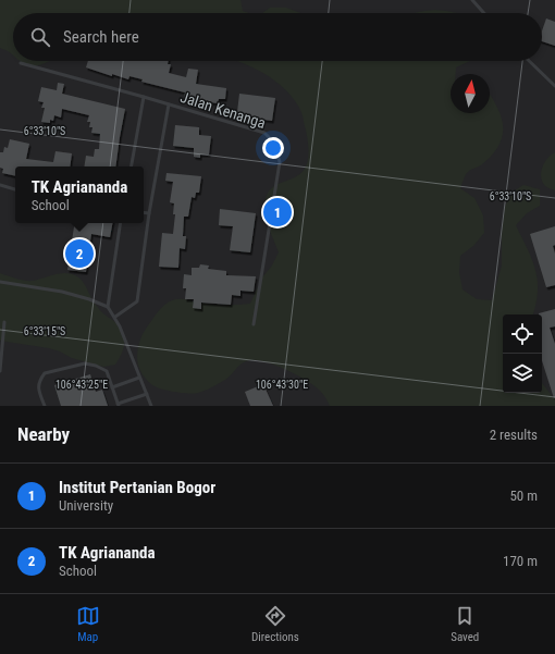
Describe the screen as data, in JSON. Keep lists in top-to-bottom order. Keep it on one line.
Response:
{"streets":{"lane":["Jalan Kenanga"]},"north":"top","page":{"search":"Search here","popup":["TK Agriananda","School"],"pins":["1","2"],"heading":["Nearby","2 results"],"list":[{"mark":"1","name":"Institut Pertanian Bogor","note":"University","value":"50 m"},{"mark":"2","name":"TK Agriananda","note":"School","value":"170 m"}],"nav":["Map","Directions","Saved"]},"coordinates":["6°33'10\"S","6°33'15\"S","106°43'25\"E","106°43'30\"E"]}
